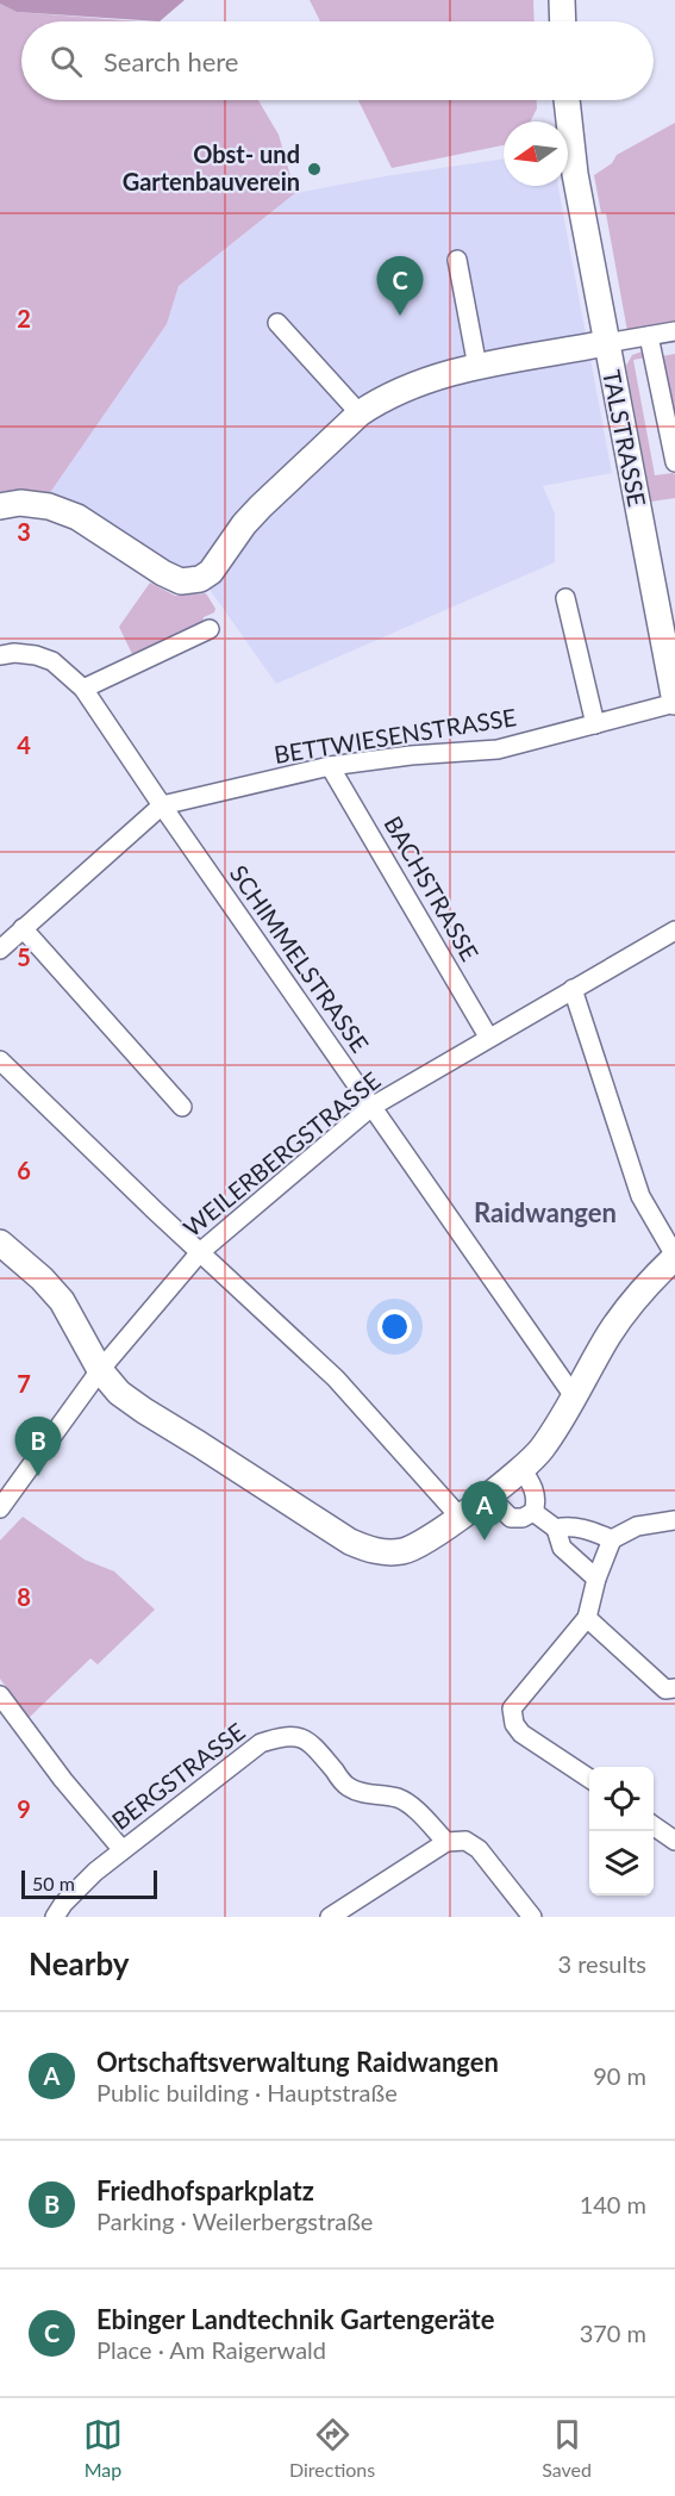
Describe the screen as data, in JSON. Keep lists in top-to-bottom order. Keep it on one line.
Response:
{"streets":{"street":["TALSTRASSE","BETTWIESENSTRASSE","BACHSTRASSE","SCHIMMELSTRASSE","WEILERBERGSTRASSE","BERGSTRASSE"]},"crossings":[["TALSTRASSE","BETTWIESENSTRASSE"],["BETTWIESENSTRASSE","BACHSTRASSE"],["BETTWIESENSTRASSE","SCHIMMELSTRASSE"],["BACHSTRASSE","WEILERBERGSTRASSE"],["SCHIMMELSTRASSE","WEILERBERGSTRASSE"]],"districts":["Raidwangen"],"places":["Obst- und Gartenbauverein"],"scale_bar":"50 m","north":"left","page":{"search":"Search here","pins":["C","B","A"],"scale":"50 m","heading":["Nearby","3 results"],"list":[{"mark":"A","name":"Ortschaftsverwaltung Raidwangen","note":"Public building · Hauptstraße","value":"90 m"},{"mark":"B","name":"Friedhofsparkplatz","note":"Parking · Weilerbergstraße","value":"140 m"},{"mark":"C","name":"Ebinger Landtechnik Gartengeräte","note":"Place · Am Raigerwald","value":"370 m"}],"nav":["Map","Directions","Saved"]},"grid":{"rows":["2","3","4","5","6","7","8","9"]}}
